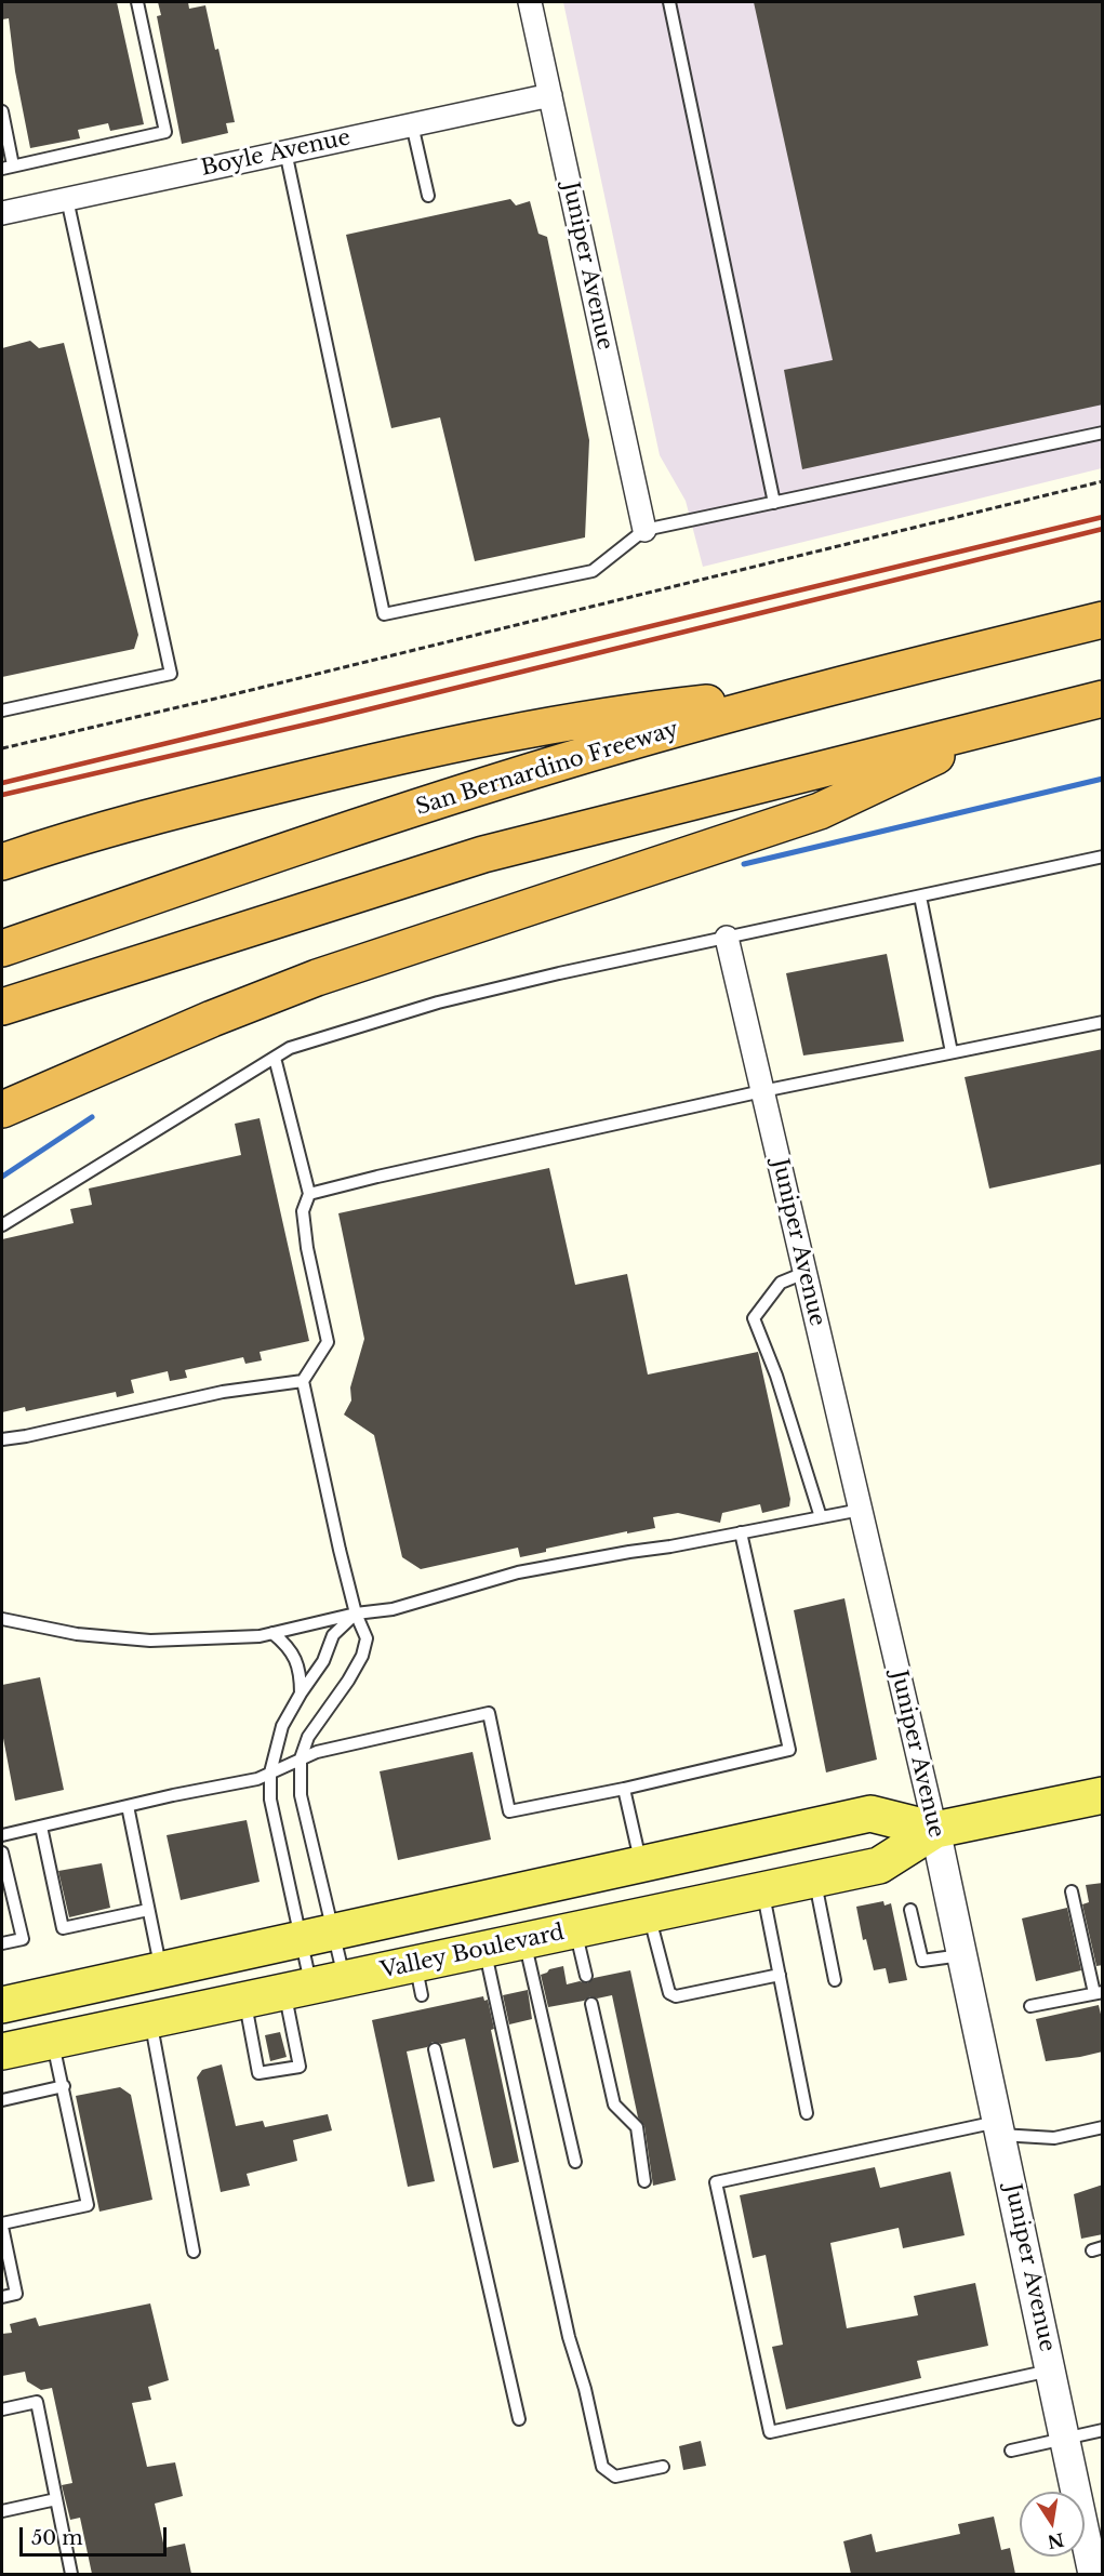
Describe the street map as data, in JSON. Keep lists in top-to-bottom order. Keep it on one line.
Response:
{"streets":{"highway":["San Bernardino Freeway"],"main road":["Valley Boulevard"],"street":["Boyle Avenue","Juniper Avenue"]},"crossings":[["Boyle Avenue","Juniper Avenue"],["Juniper Avenue","Valley Boulevard"]],"scale_bar":"50 m","north":"bottom"}
